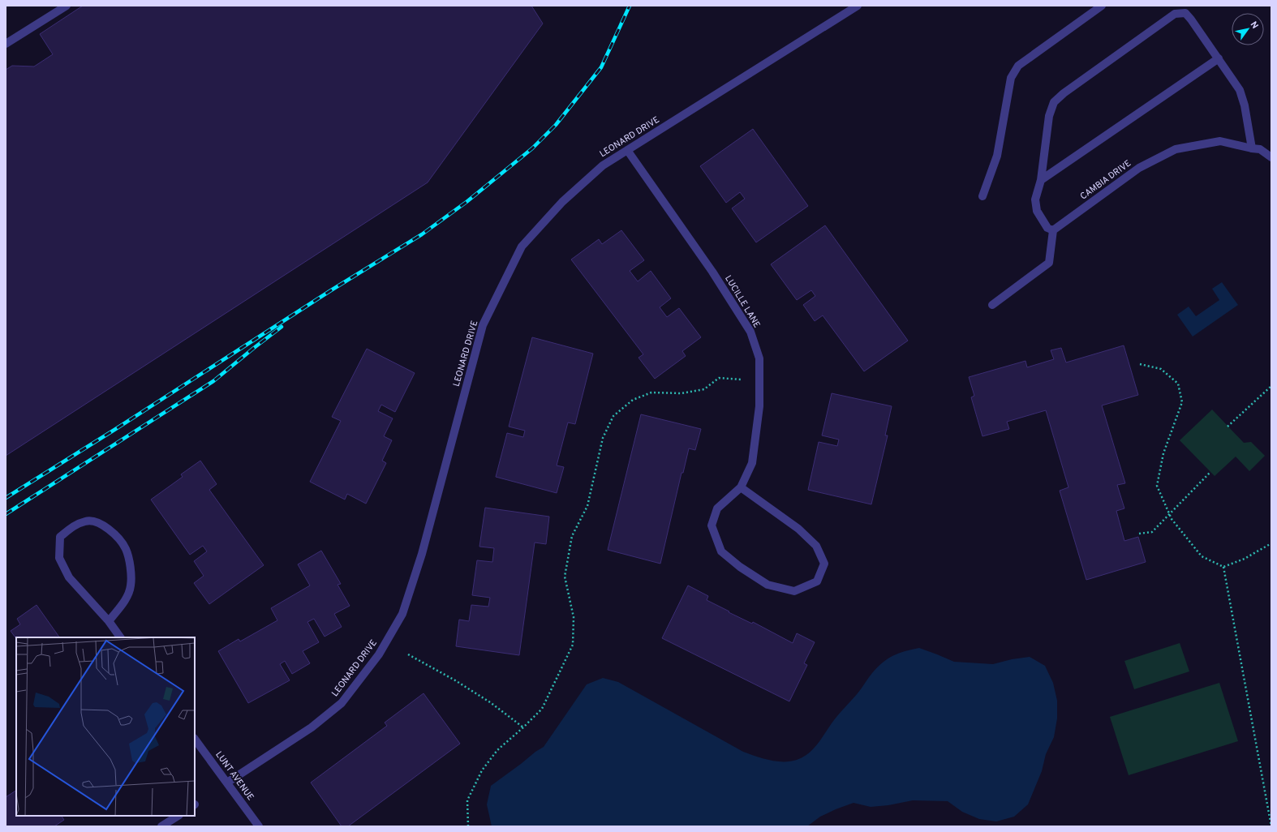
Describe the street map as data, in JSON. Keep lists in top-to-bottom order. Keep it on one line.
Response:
{"streets":{"street":["LEONARD DRIVE","CAMBIA DRIVE","LUCILLE LANE","LUNT AVENUE"]},"crossings":[["LEONARD DRIVE","LUCILLE LANE"],["LEONARD DRIVE","LUNT AVENUE"]],"north":"top right"}
